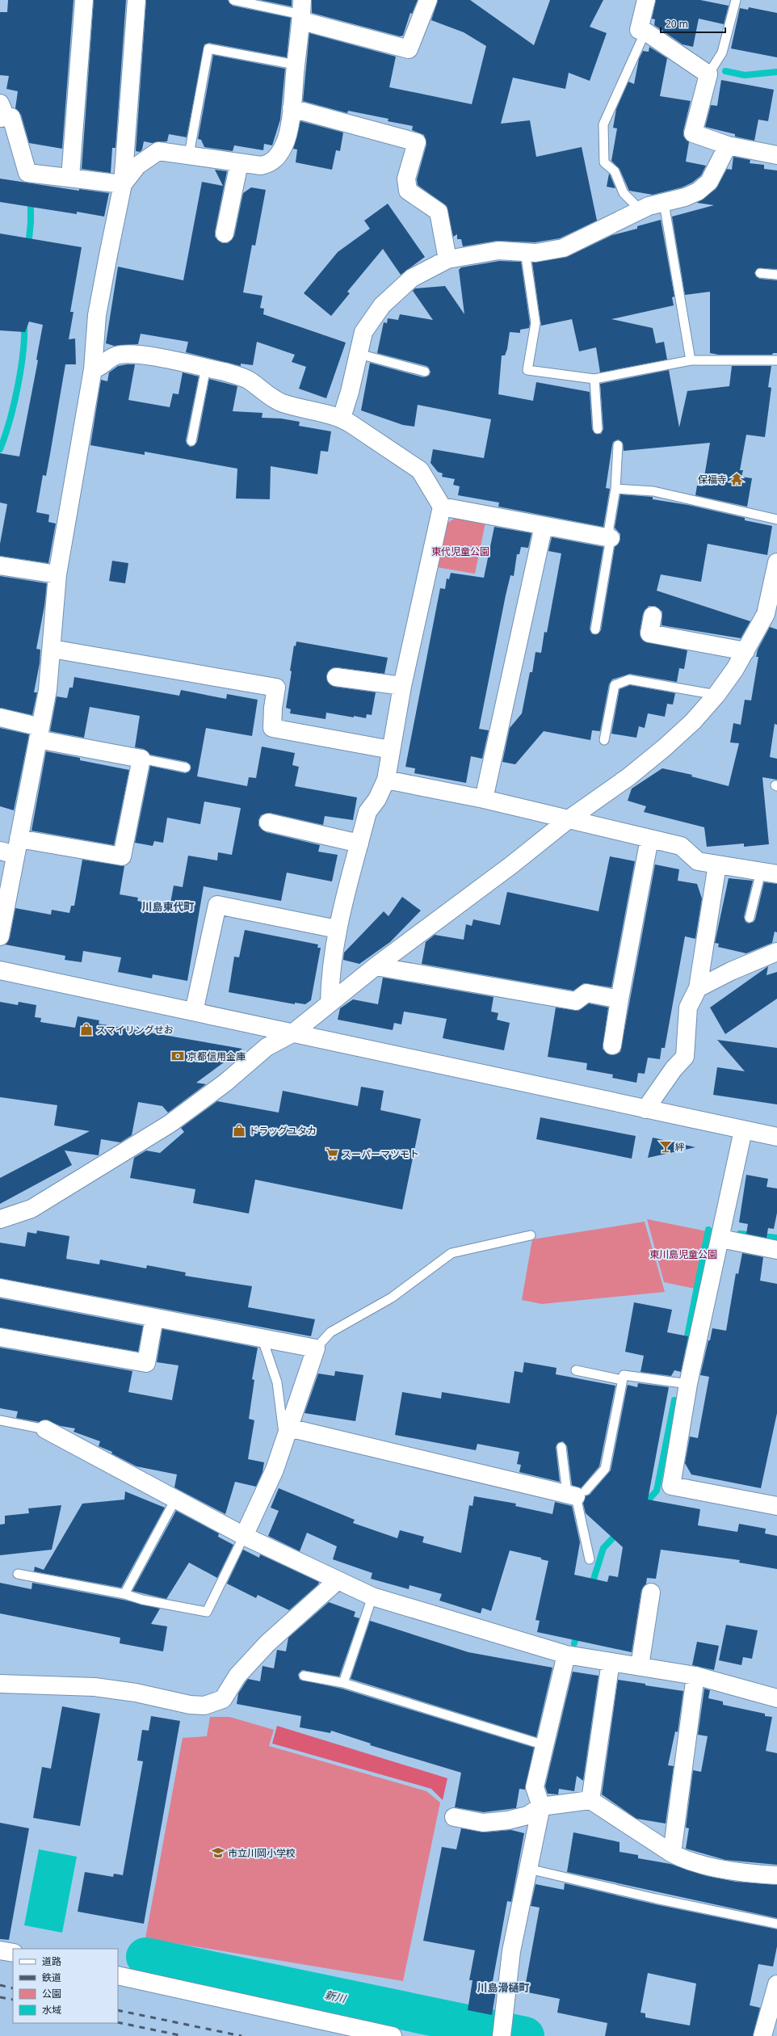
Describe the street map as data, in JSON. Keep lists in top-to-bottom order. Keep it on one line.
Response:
{"districts":["川島東代町","川島滑樋町"],"water":["新川"],"parks":["東代児童公園","東川島児童公園"],"places":{"temple":["保福寺"],"shop":["スマイリングせお","ドラッグユタカ"],"bank":["京都信用金庫"],"bar":["絆"],"supermarket":["スーパーマツモト"],"school or university":["市立川岡小学校"]},"legend":["道路","鉄道","公園","水域"],"scale_bar":"20 m"}
